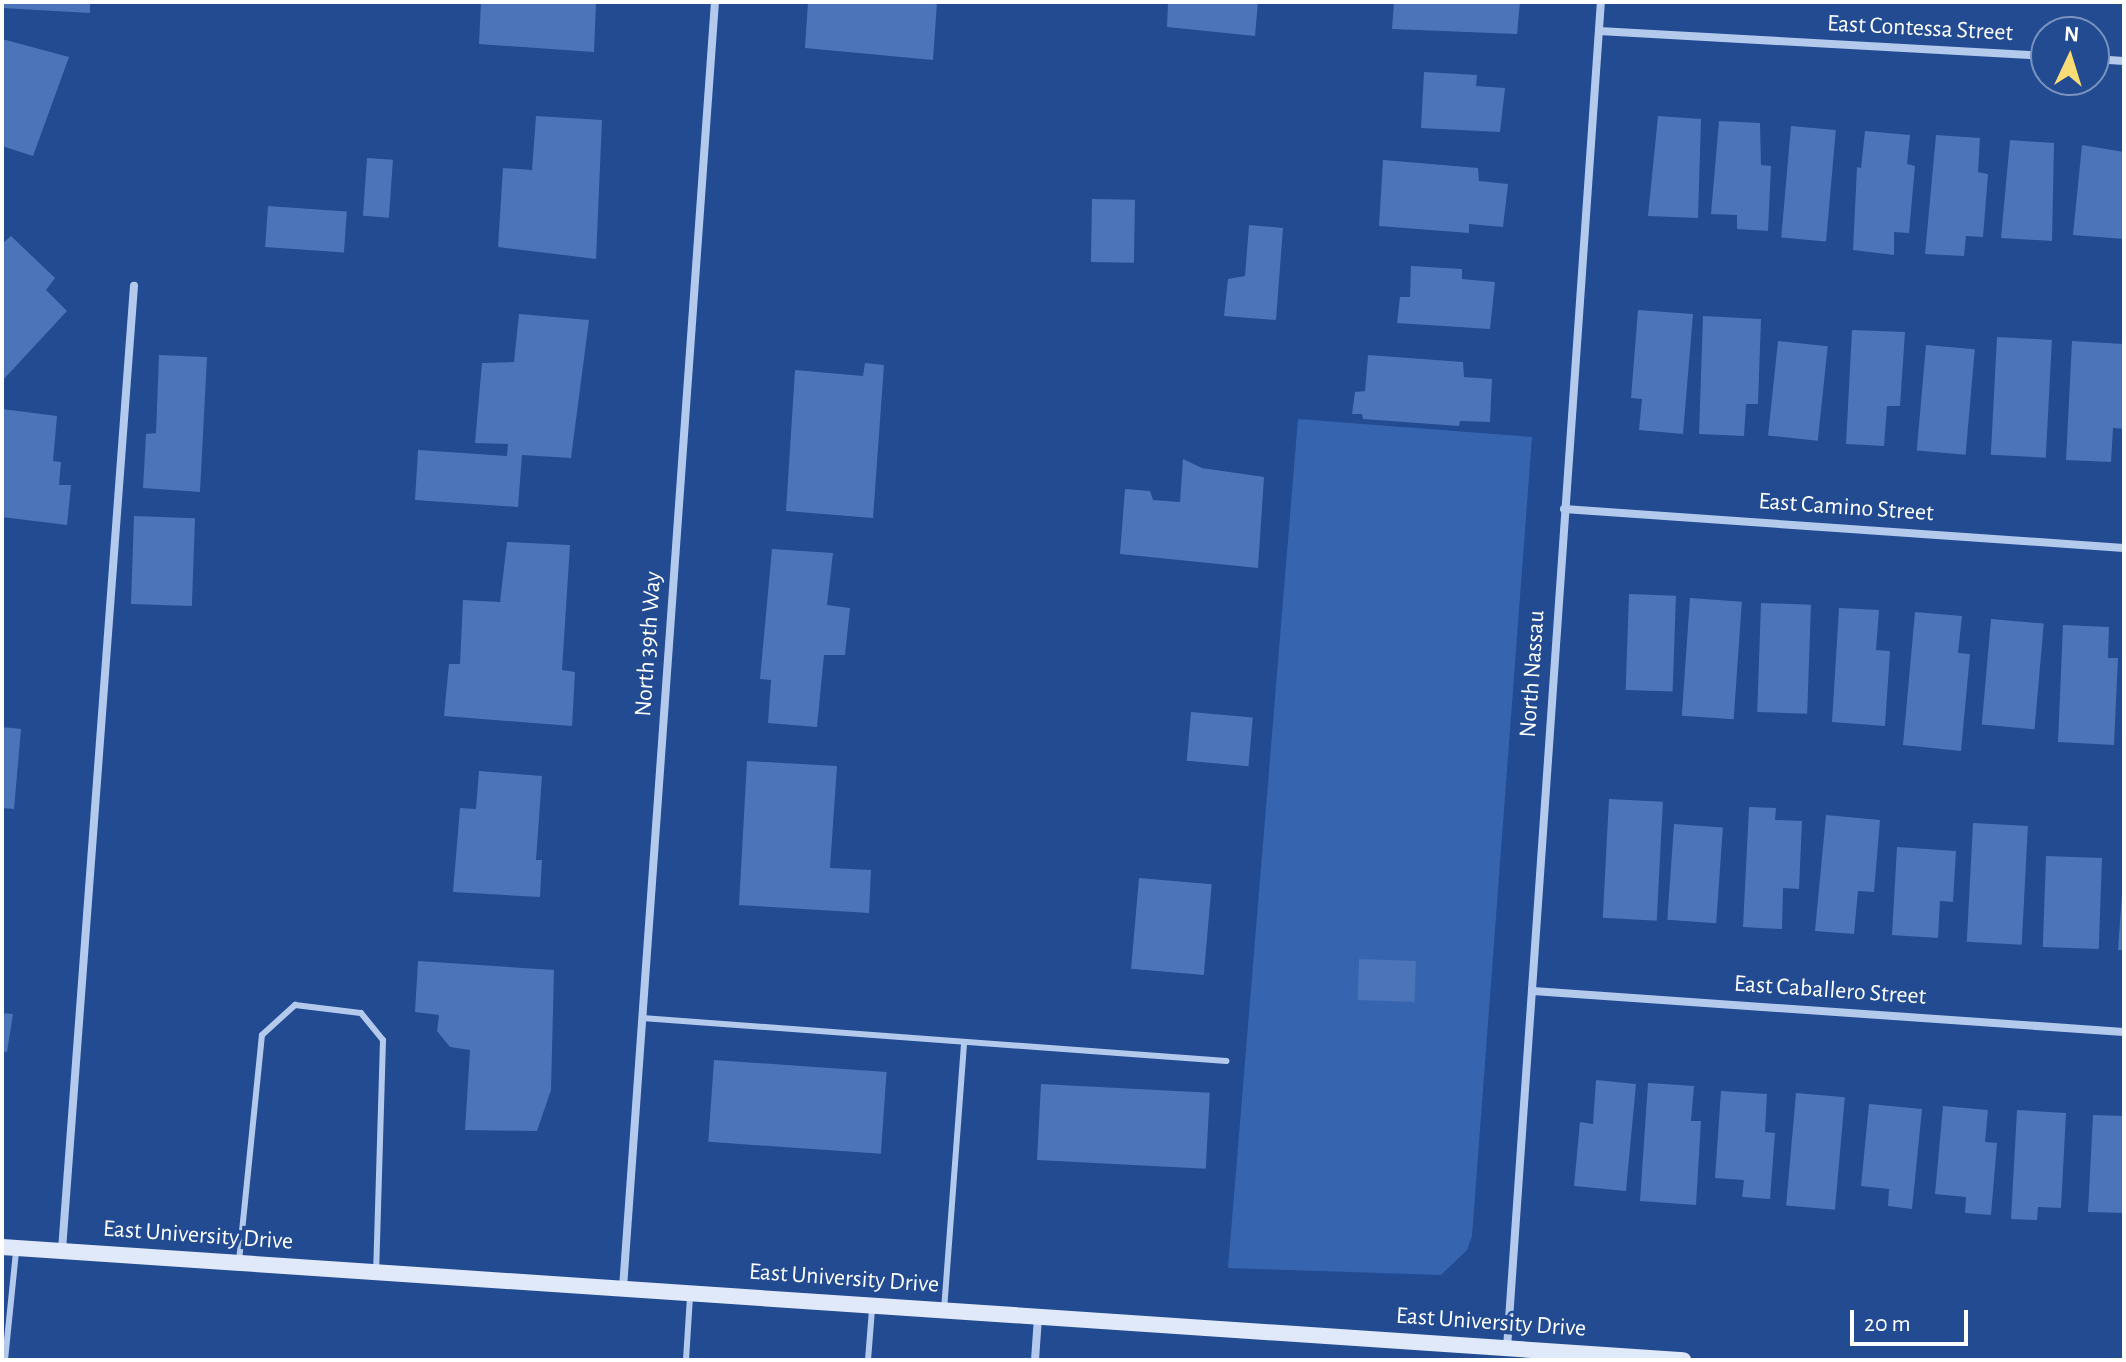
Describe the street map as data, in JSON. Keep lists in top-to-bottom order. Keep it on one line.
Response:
{"streets":{"main road":["East University Drive"],"street":["East Contessa Street","East Camino Street","North 39th Way","North Nassau","East Caballero Street"]},"crossings":[["East Contessa Street","North Nassau"],["East Camino Street","North Nassau"],["North 39th Way","East University Drive"],["North Nassau","East Caballero Street"],["North Nassau","East University Drive"]],"scale_bar":"20 m","north":"top"}
